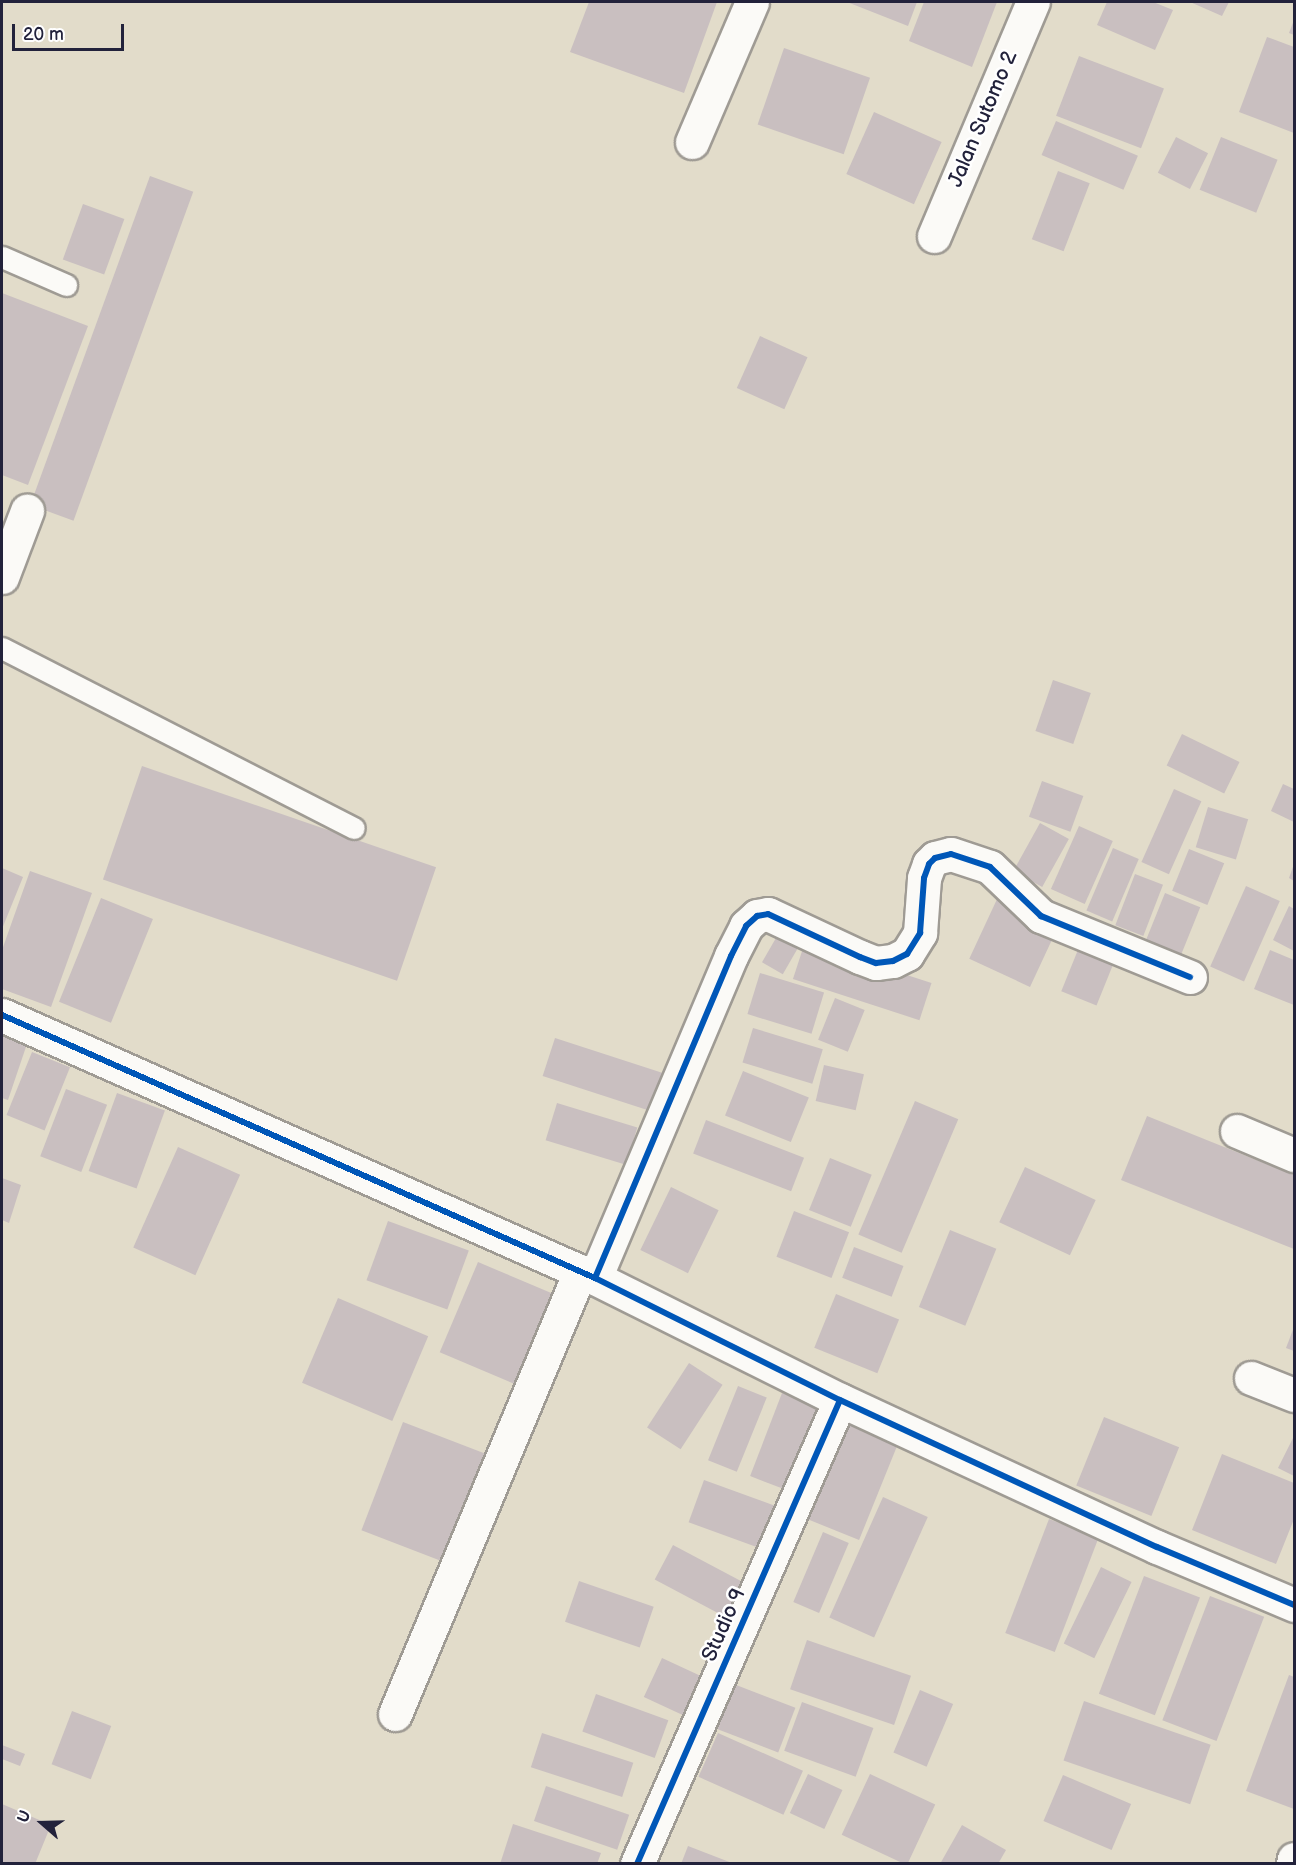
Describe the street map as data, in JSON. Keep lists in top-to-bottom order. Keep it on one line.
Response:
{"streets":{"street":["Jalan Sutomo 2","Studio 9"]},"scale_bar":"20 m","north":"left"}
